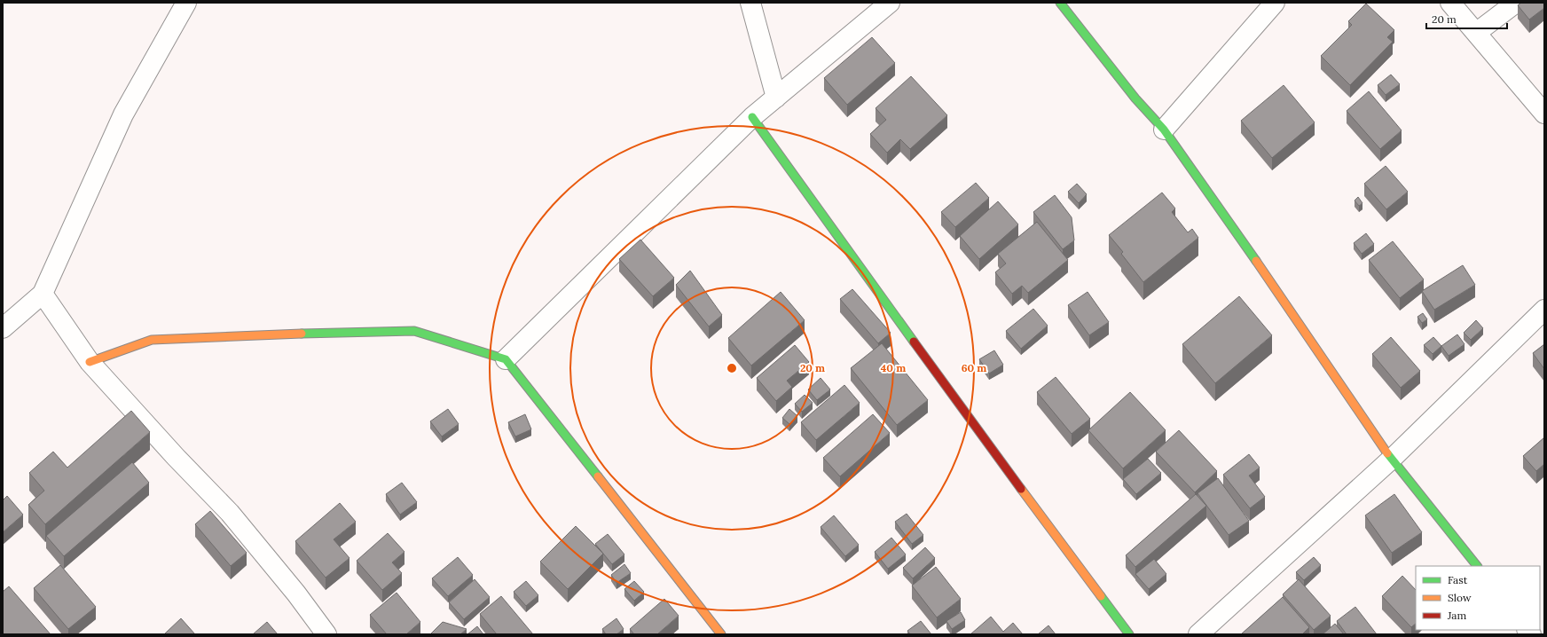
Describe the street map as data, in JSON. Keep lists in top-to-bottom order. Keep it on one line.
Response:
{"legend":["Fast","Slow","Jam"],"scale_bar":"20 m","rings":["20 m","40 m","60 m"]}
